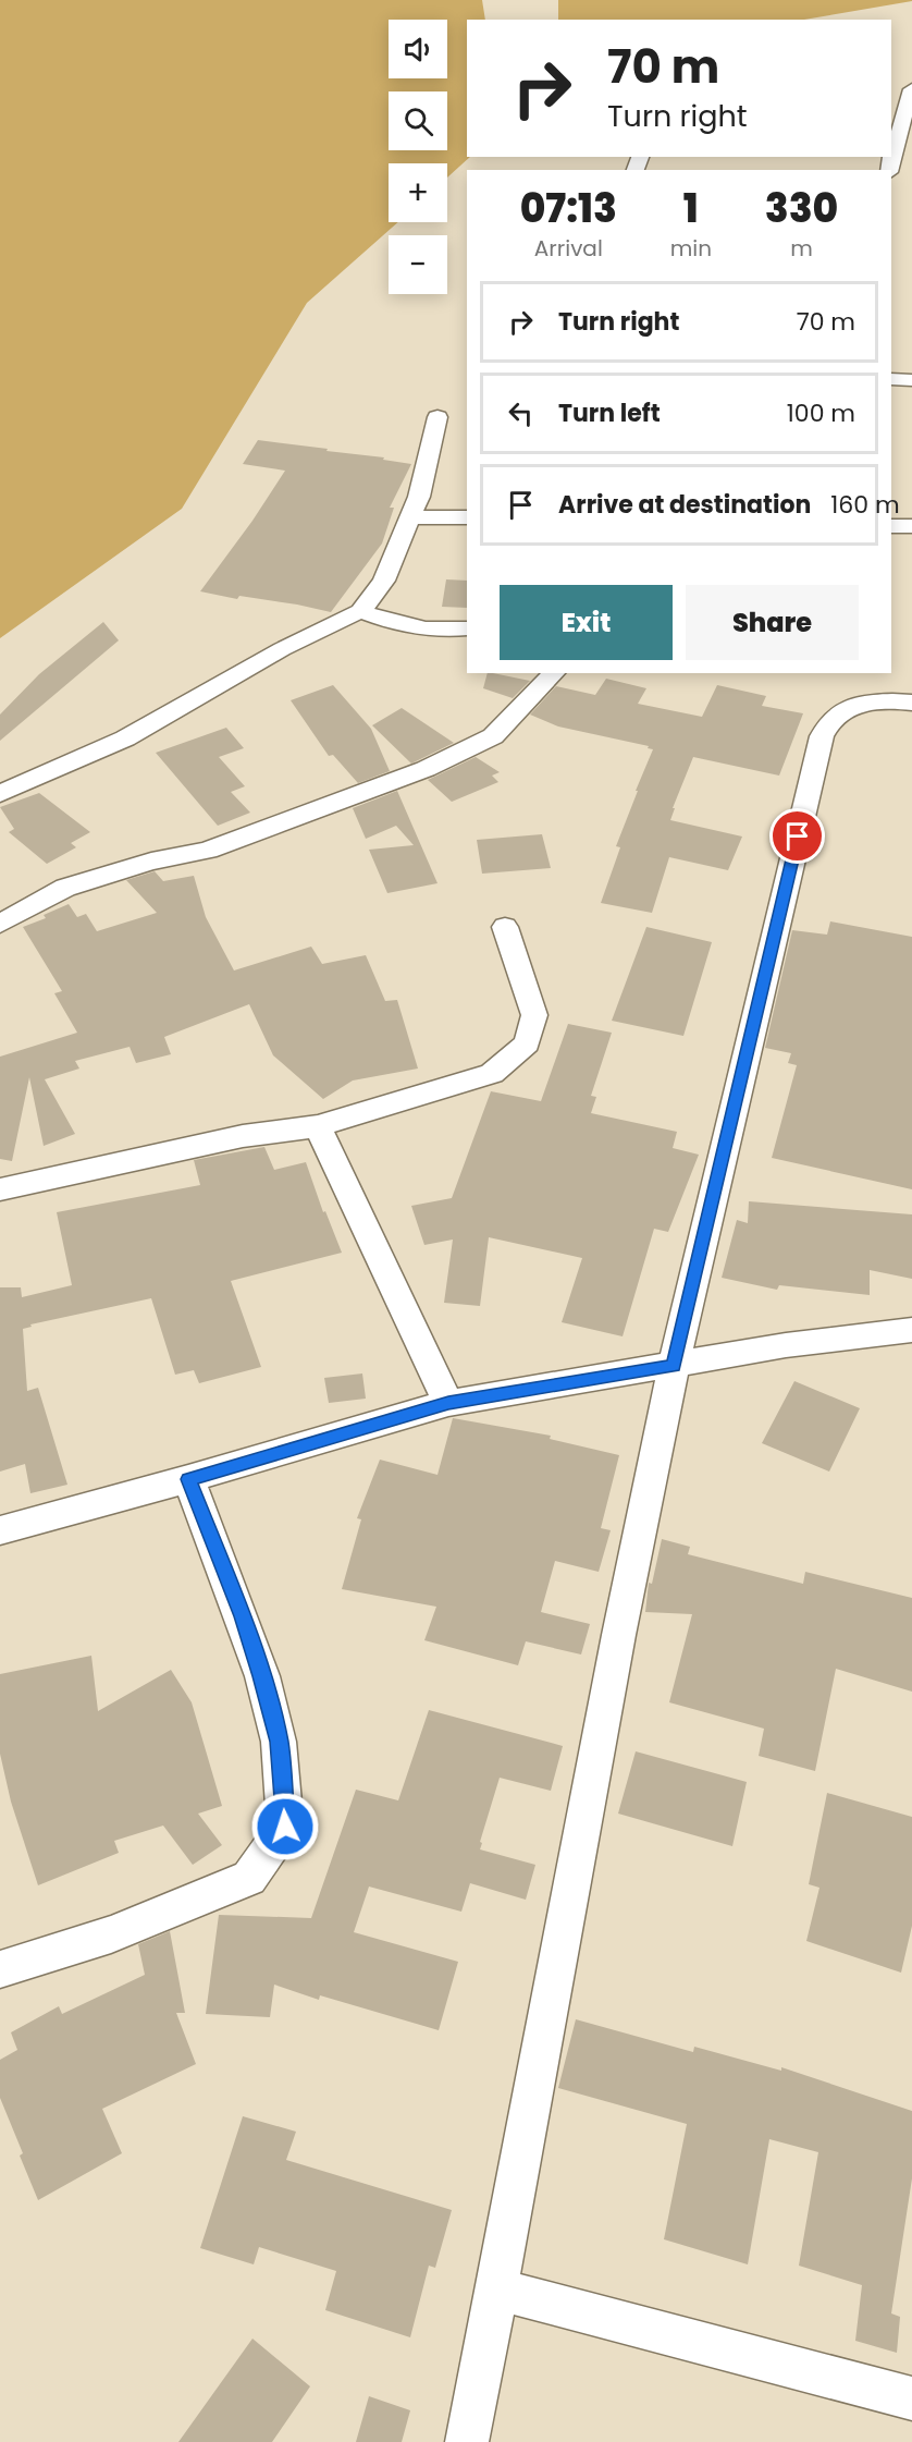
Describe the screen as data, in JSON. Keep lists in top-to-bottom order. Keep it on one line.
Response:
{"page":{"map_buttons":["+","−"],"turn":["70 m","Turn right"],"eta":["07:13","Arrival","1","min","330","m"],"list":[{"name":"Turn right","value":"70 m"},{"name":"Turn left","value":"100 m"},{"name":"Arrive at destination","value":"160 m"}],"buttons":["Exit","Share"]}}
